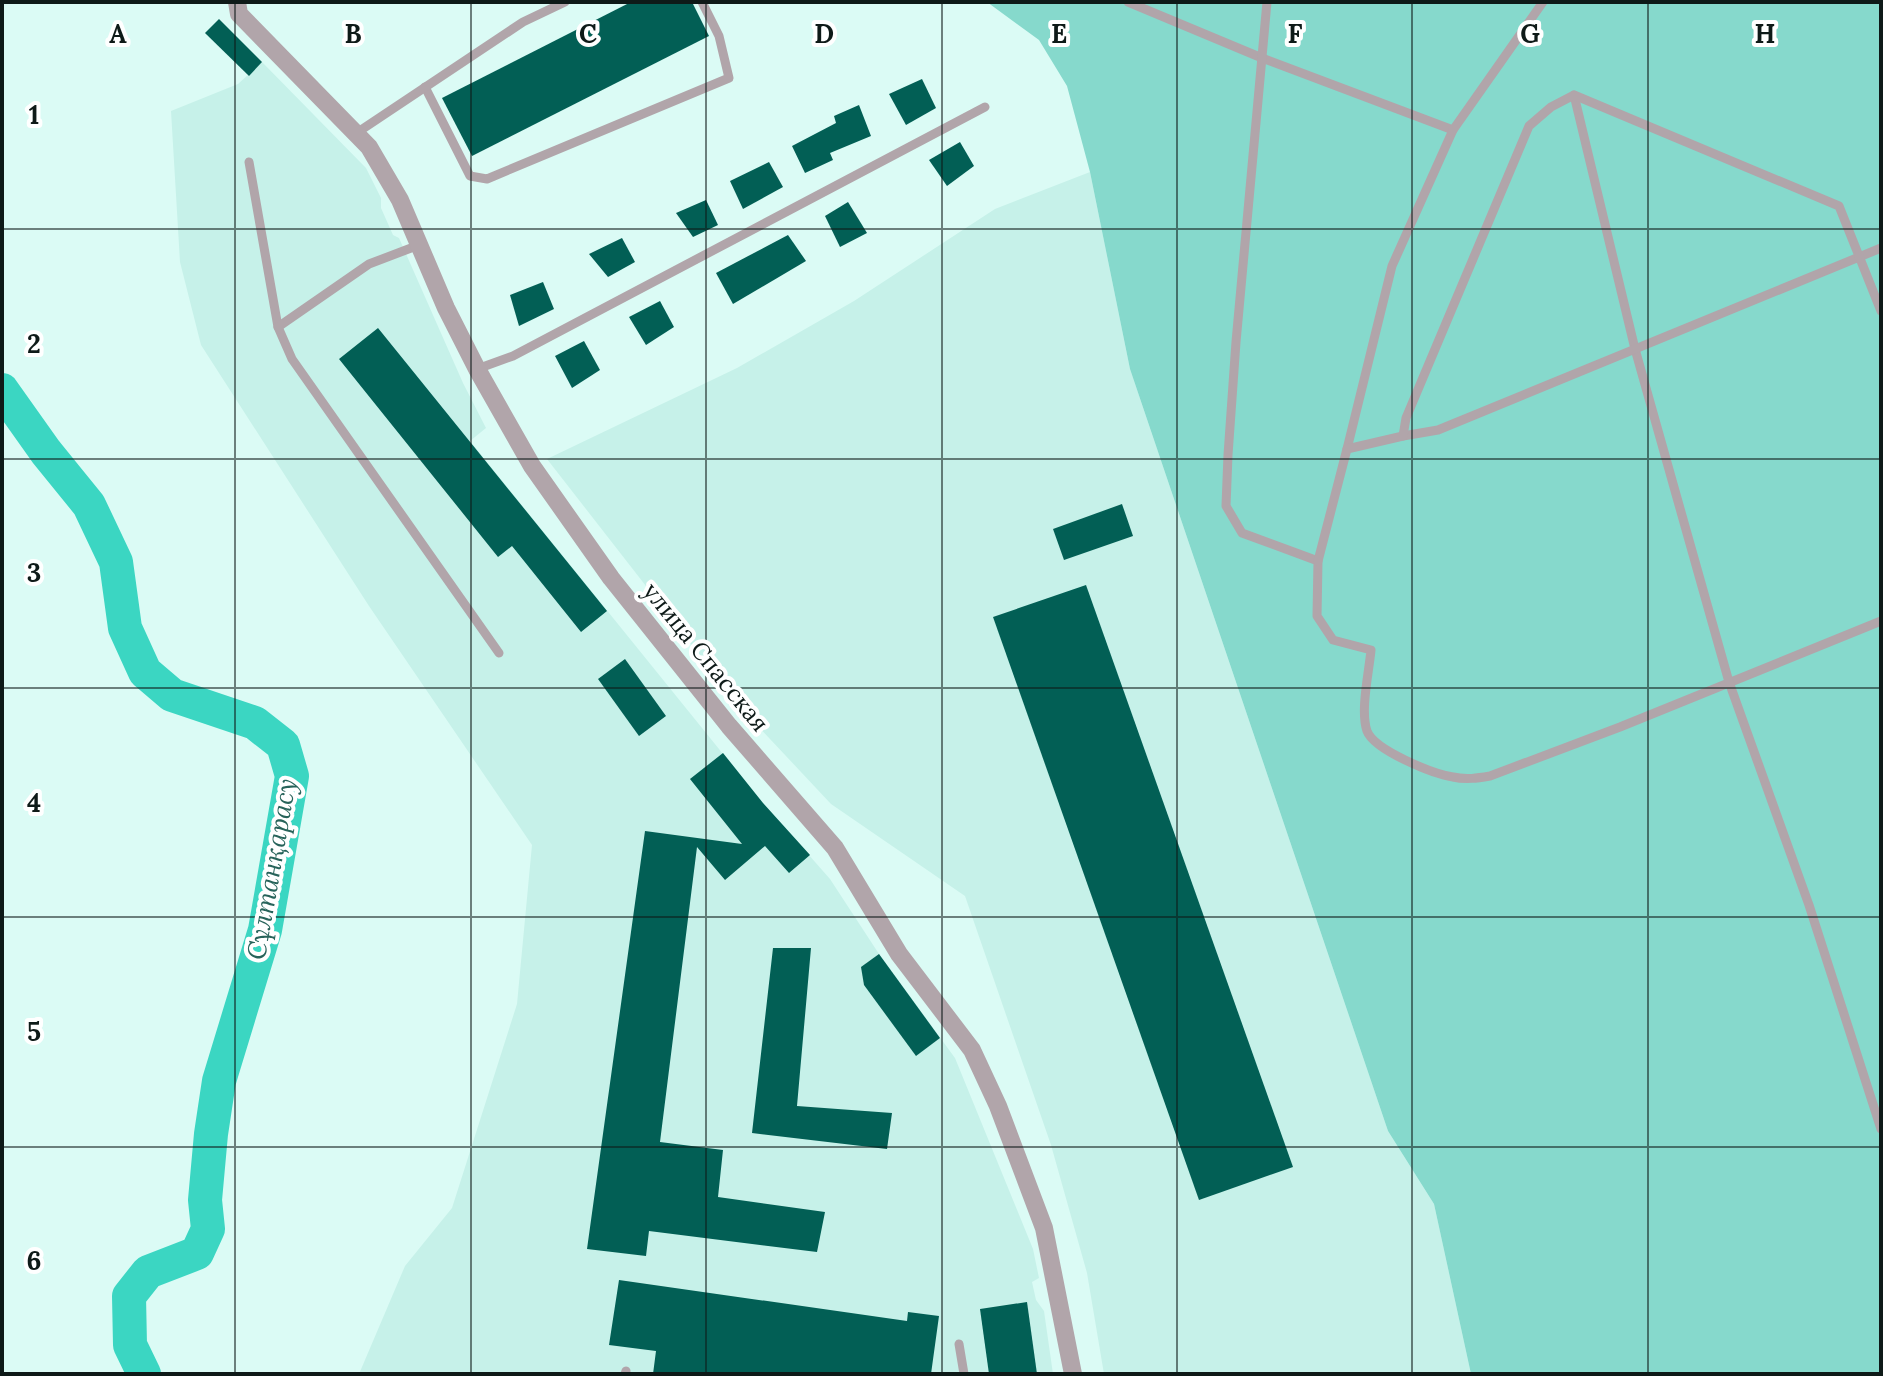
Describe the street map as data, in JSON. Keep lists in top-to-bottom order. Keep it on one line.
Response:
{"streets":{"street":["улица Спасская"]},"water":["Сұлтанқарасу"],"grid":{"columns":["A","B","C","D","E","F","G","H"],"rows":["1","2","3","4","5","6"]}}
